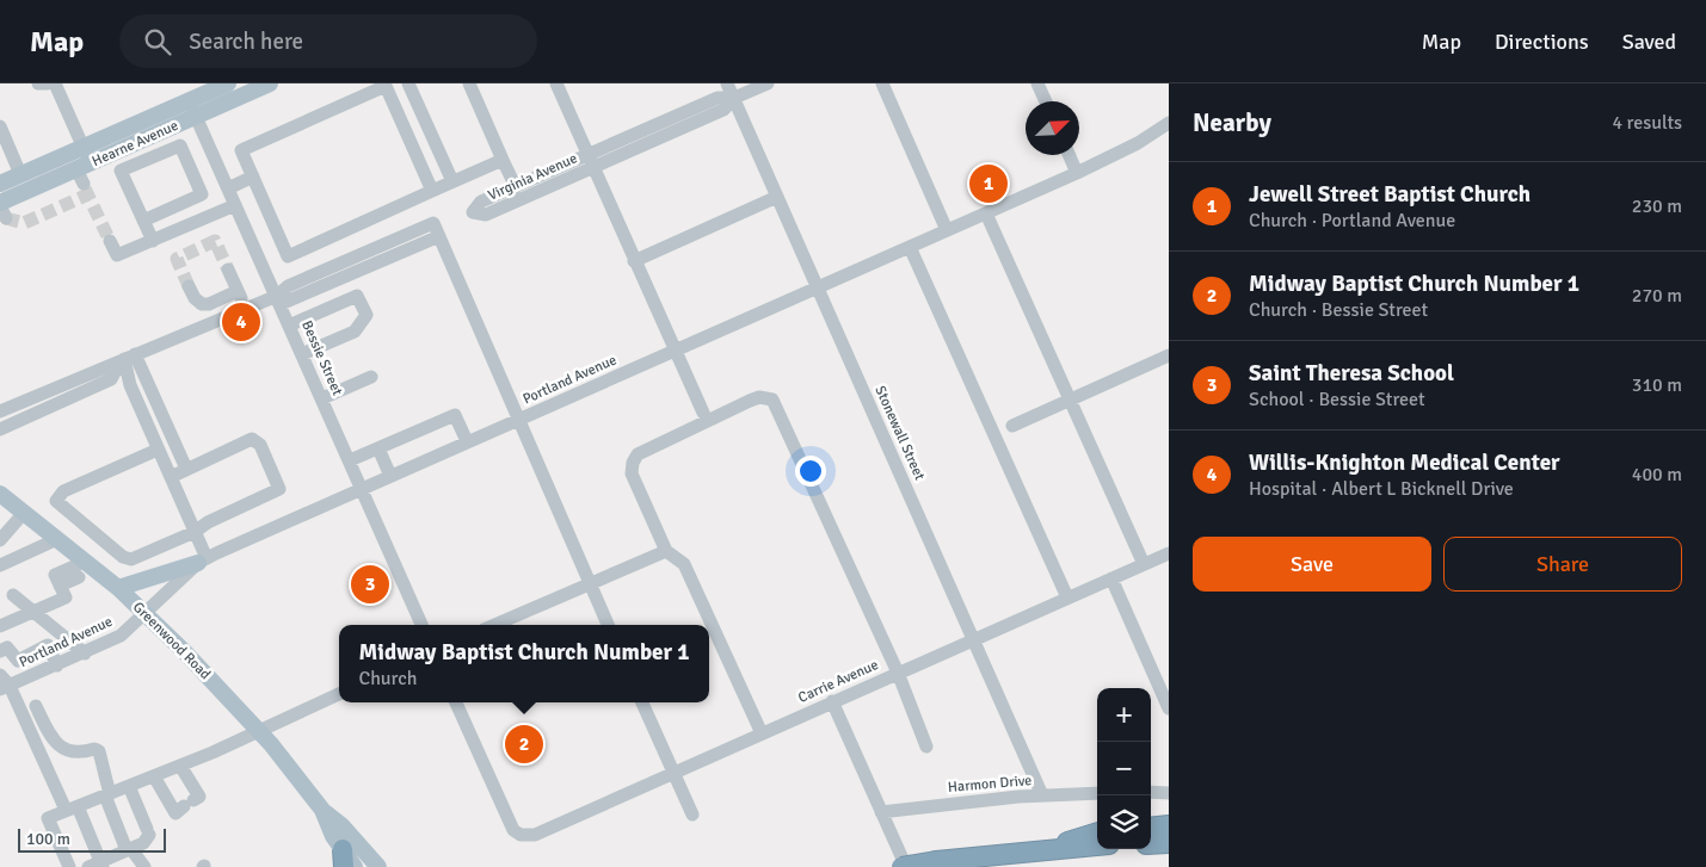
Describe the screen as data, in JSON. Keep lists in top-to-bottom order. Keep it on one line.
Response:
{"streets":{"main road":["Hearne Avenue","Greenwood Road"],"street":["Virginia Avenue","Bessie Street","Portland Avenue","Stonewall Street","Carrie Avenue","Harmon Drive"]},"crossings":[["Hearne Avenue","Bessie Street"],["Virginia Avenue","Stonewall Street"],["Bessie Street","Portland Avenue"],["Portland Avenue","Stonewall Street"],["Portland Avenue","Greenwood Road"],["Stonewall Street","Carrie Avenue"],["Stonewall Street","Harmon Drive"]],"scale_bar":"100 m","north":"top right","page":{"header":"Map","search":"Search here","nav":["Map","Directions","Saved"],"heading":["Nearby","4 results"],"list":[{"mark":"1","name":"Jewell Street Baptist Church","note":"Church · Portland Avenue","value":"230 m"},{"mark":"2","name":"Midway Baptist Church Number 1","note":"Church · Bessie Street","value":"270 m"},{"mark":"3","name":"Saint Theresa School","note":"School · Bessie Street","value":"310 m"},{"mark":"4","name":"Willis-Knighton Medical Center","note":"Hospital · Albert L Bicknell Drive","value":"400 m"}],"pins":["1","4","3","2"],"buttons":["Save","Share"],"popup":["Midway Baptist Church Number 1","Church"],"map_buttons":["+","−"],"scale":"100 m"}}
